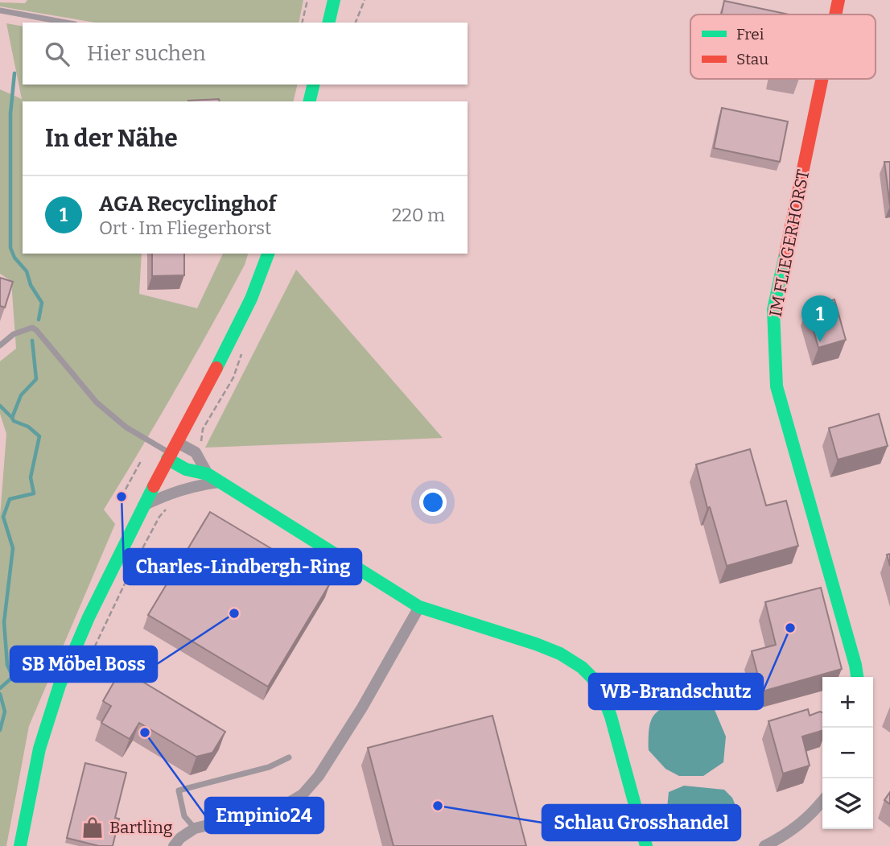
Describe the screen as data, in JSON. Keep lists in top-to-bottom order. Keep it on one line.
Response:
{"streets":{"street":["IM FLIEGERHORST"]},"places":{"other":["Charles-Lindbergh-Ring","SB Möbel Boss","WB-Brandschutz","Empinio24","Schlau Grosshandel"],"shop":["Bartling"]},"legend":["Frei","Stau"],"page":{"search":"Hier suchen","heading":"In der Nähe","list":[{"mark":"1","name":"AGA Recyclinghof","note":"Ort · Im Fliegerhorst","value":"220 m"}],"pins":"1","map_buttons":["+","−"]}}
